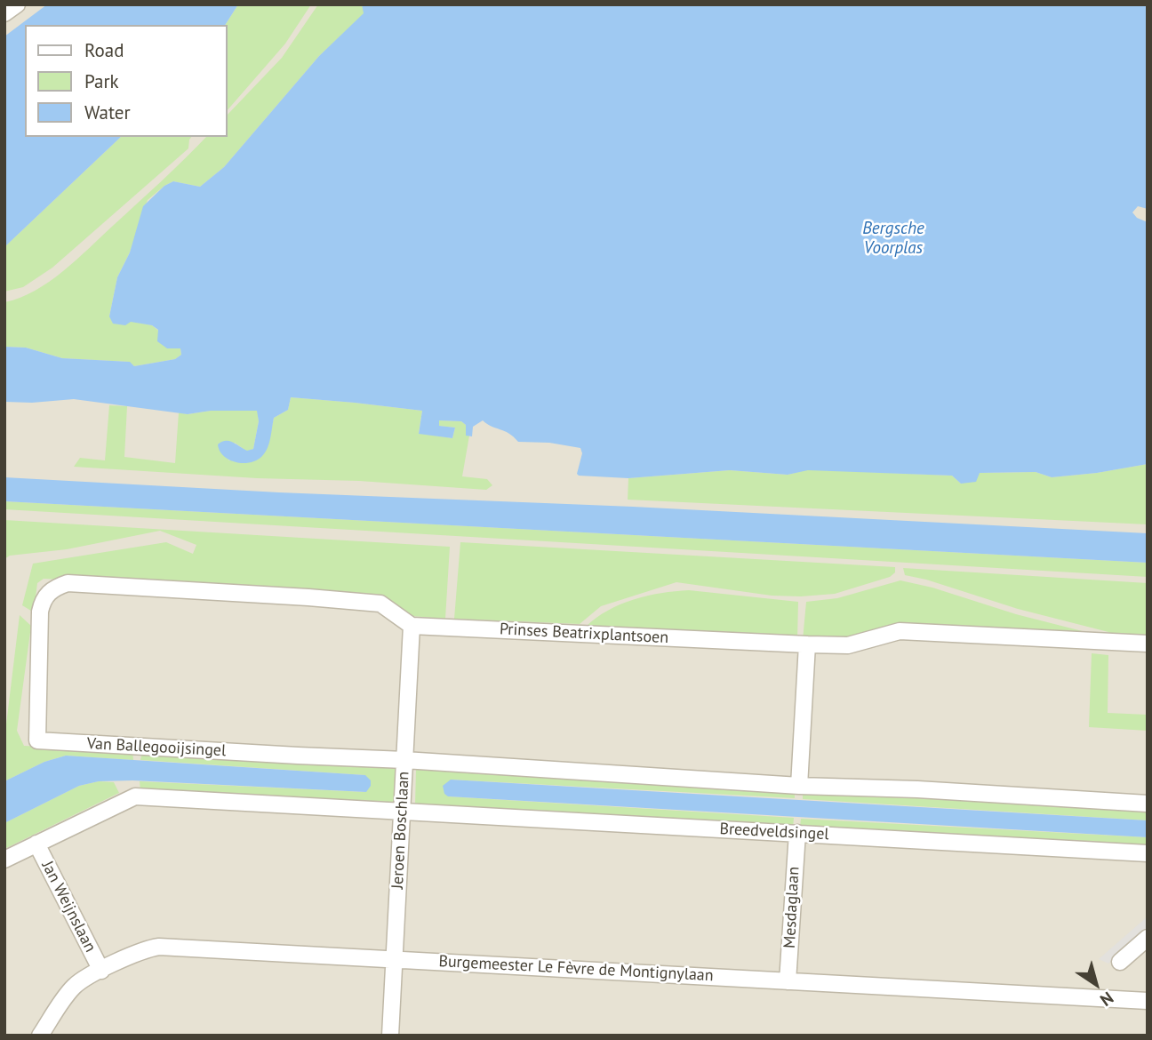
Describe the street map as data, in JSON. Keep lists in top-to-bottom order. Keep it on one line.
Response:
{"streets":{"street":["Prinses Beatrixplantsoen","Van Ballegooijsingel","Jeroen Boschlaan","Breedveldsingel","Jan Weijnslaan","Mesdaglaan","Burgemeester Le Fèvre de Montignylaan"]},"crossings":[["Prinses Beatrixplantsoen","Van Ballegooijsingel"],["Prinses Beatrixplantsoen","Jeroen Boschlaan"],["Van Ballegooijsingel","Jeroen Boschlaan"],["Jeroen Boschlaan","Breedveldsingel"],["Jeroen Boschlaan","Burgemeester Le Fèvre de Montignylaan"],["Breedveldsingel","Mesdaglaan"],["Jan Weijnslaan","Burgemeester Le Fèvre de Montignylaan"],["Mesdaglaan","Burgemeester Le Fèvre de Montignylaan"]],"water":["Bergsche Voorplas"],"legend":["Road","Park","Water"],"north":"bottom right"}
